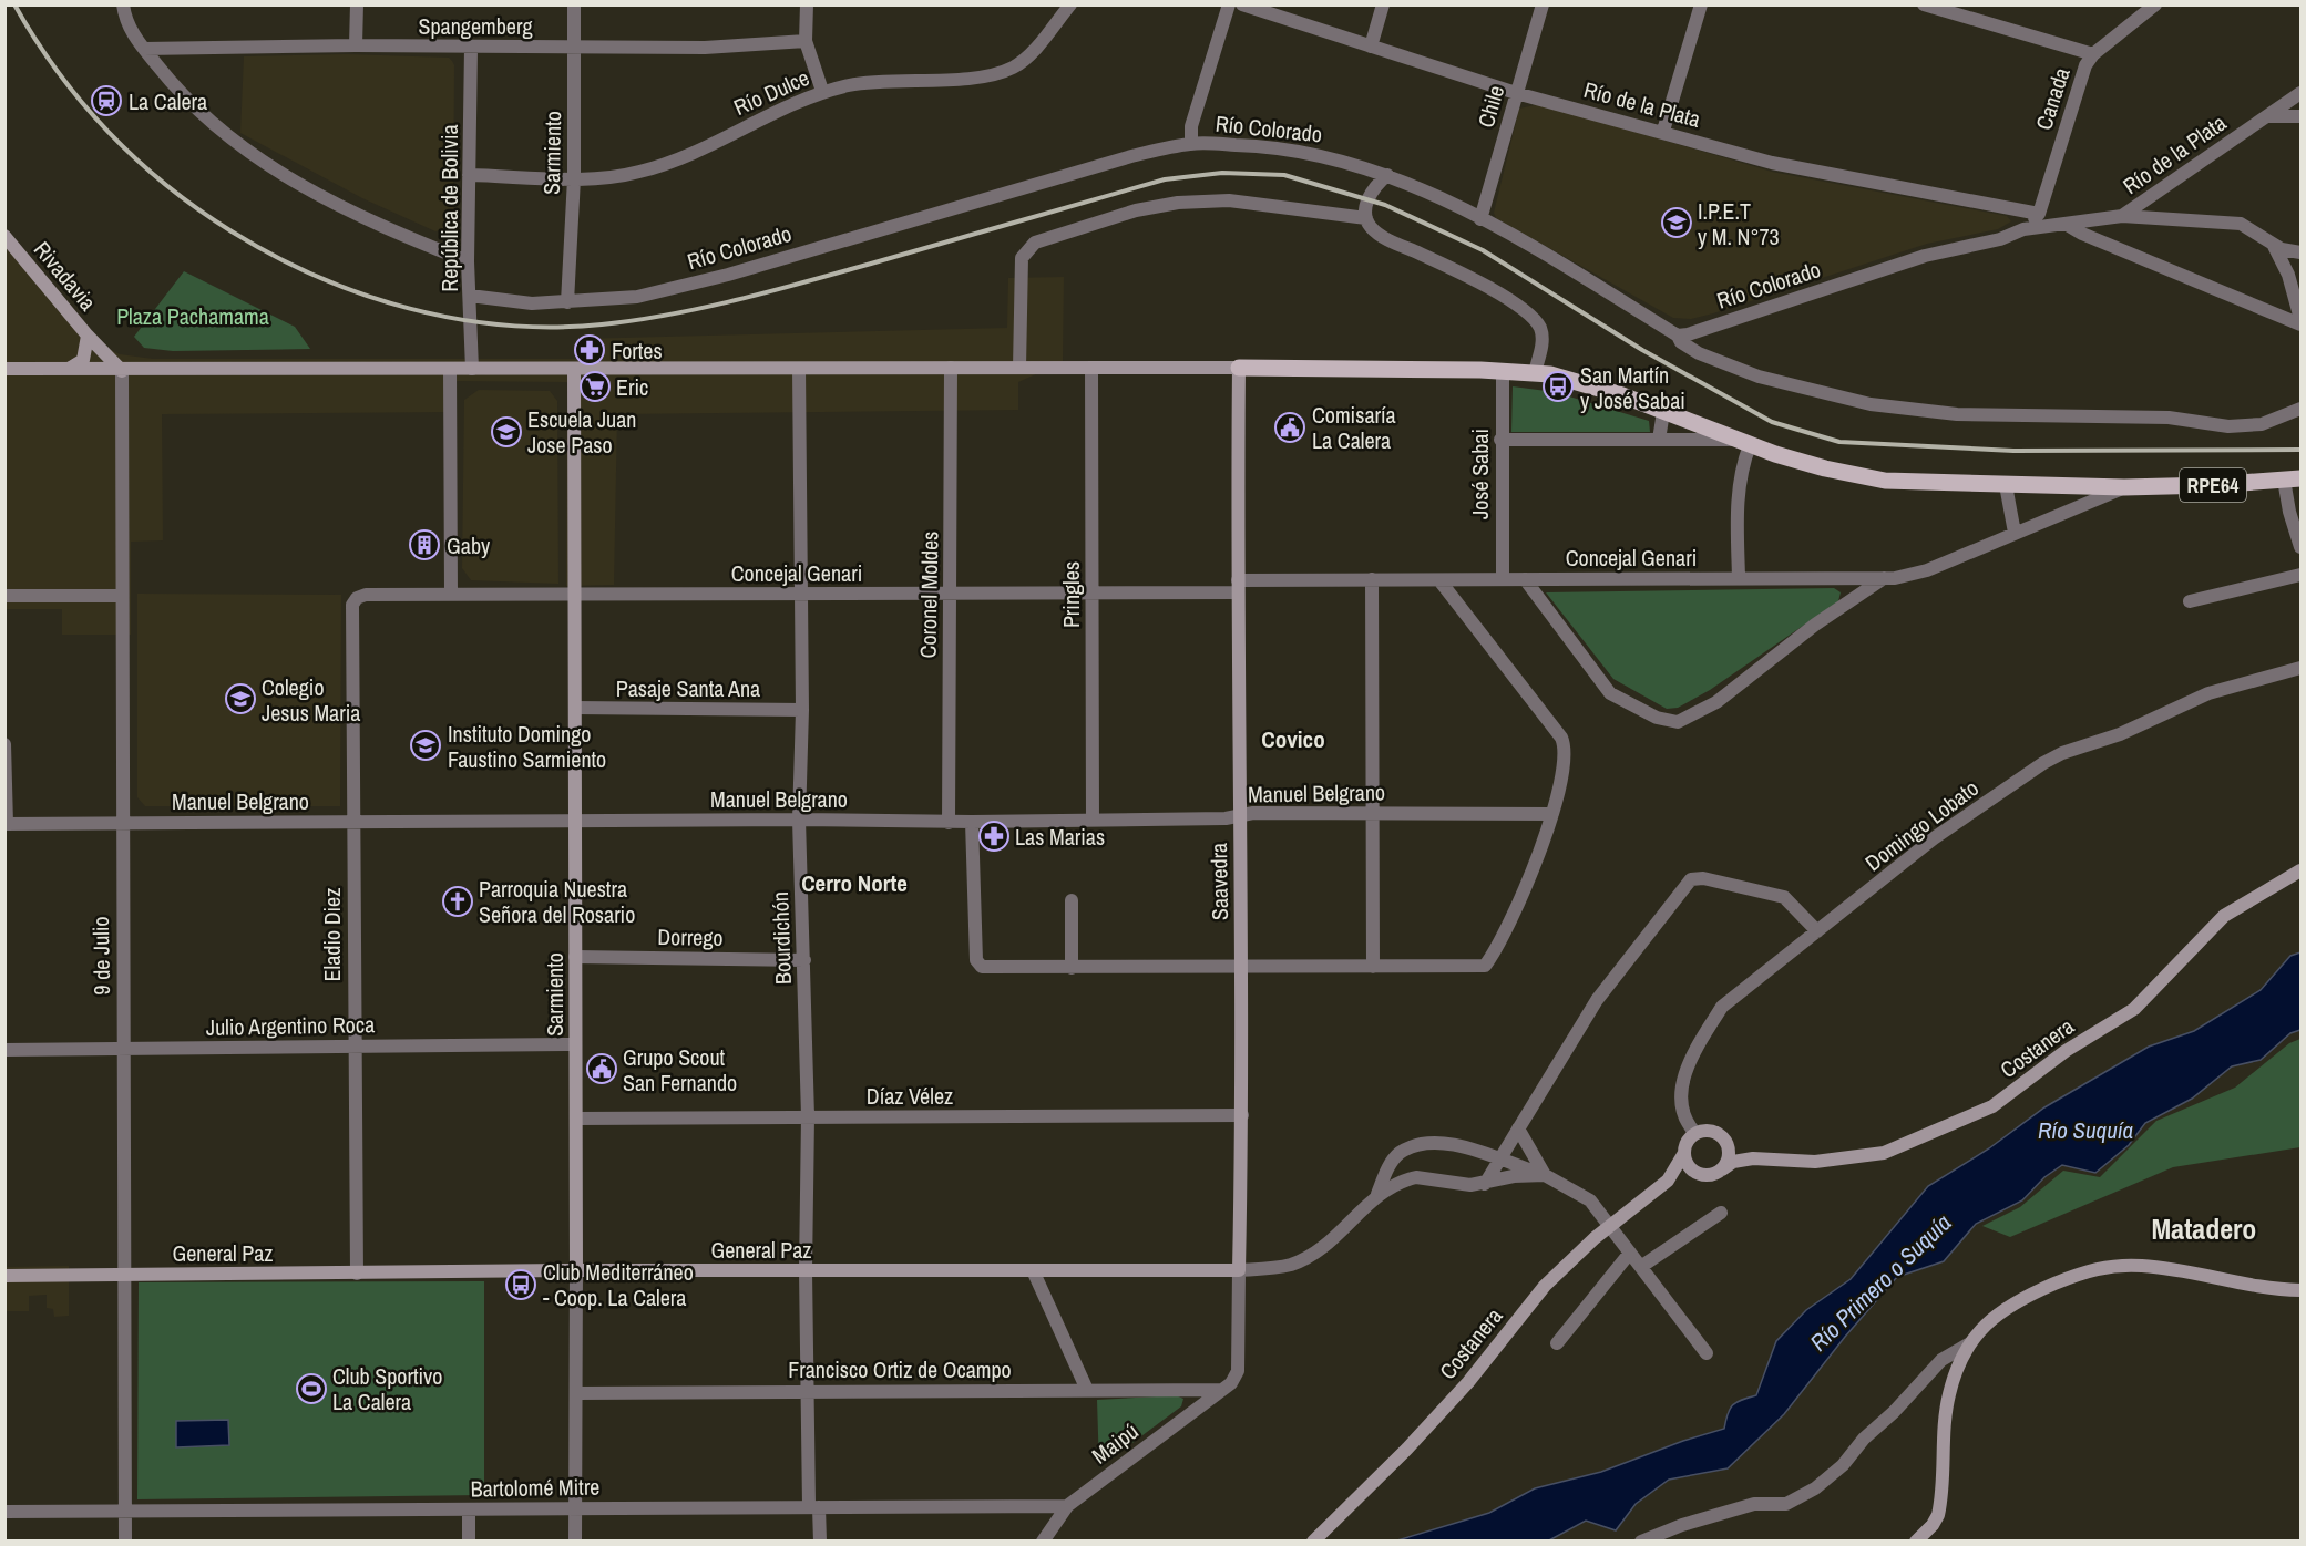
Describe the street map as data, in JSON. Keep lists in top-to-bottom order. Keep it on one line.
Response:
{"streets":{"main road":["RPE64"],"street":["Spangemberg","Río Dulce","Canada","Río de la Plata","Chile","Río Colorado","Sarmiento","República de Bolivia","Rivadavia","José Sabai","Concejal Genari","Coronel Moldes","Pringles","Pasaje Santa Ana","Manuel Belgrano","Domingo Lobato","Saavedra","Eladio Diez","Dorrego","Bourdichón","9 de Julio","Julio Argentino Roca","Costanera","Díaz Vélez","General Paz","Francisco Ortiz de Ocampo","Maipú","Bartolomé Mitre"]},"crossings":[["Spangemberg","Sarmiento"],["Spangemberg","República de Bolivia"],["Río Dulce","Sarmiento"],["Río Dulce","República de Bolivia"],["Canada","Río de la Plata"],["Canada","Río Colorado"],["Río de la Plata","Chile"],["Río de la Plata","Río Colorado"],["Chile","Río Colorado"],["Río Colorado","Sarmiento"],["Río Colorado","República de Bolivia"],["Sarmiento","RPE64"],["Sarmiento","Concejal Genari"],["Sarmiento","Pasaje Santa Ana"],["Sarmiento","Manuel Belgrano"],["Sarmiento","Dorrego"],["Sarmiento","Julio Argentino Roca"],["Sarmiento","Díaz Vélez"],["Sarmiento","General Paz"],["Sarmiento","Francisco Ortiz de Ocampo"],["Sarmiento","Bartolomé Mitre"],["República de Bolivia","RPE64"],["Rivadavia","RPE64"],["Rivadavia","9 de Julio"],["José Sabai","RPE64"],["José Sabai","Concejal Genari"],["RPE64","Concejal Genari"],["RPE64","Coronel Moldes"],["RPE64","Pringles"],["RPE64","Saavedra"],["RPE64","Bourdichón"],["RPE64","9 de Julio"],["Concejal Genari","Coronel Moldes"],["Concejal Genari","Pringles"],["Concejal Genari","Saavedra"],["Concejal Genari","Eladio Diez"],["Concejal Genari","Bourdichón"],["Coronel Moldes","Manuel Belgrano"],["Pringles","Manuel Belgrano"],["Pasaje Santa Ana","Bourdichón"],["Manuel Belgrano","Saavedra"],["Manuel Belgrano","Eladio Diez"],["Manuel Belgrano","Bourdichón"],["Manuel Belgrano","9 de Julio"],["Domingo Lobato","Costanera"],["Saavedra","Díaz Vélez"],["Saavedra","General Paz"],["Saavedra","Francisco Ortiz de Ocampo"],["Saavedra","Maipú"],["Eladio Diez","Julio Argentino Roca"],["Eladio Diez","General Paz"],["Dorrego","Bourdichón"],["Bourdichón","Díaz Vélez"],["Bourdichón","General Paz"],["Bourdichón","Francisco Ortiz de Ocampo"],["Bourdichón","Bartolomé Mitre"],["9 de Julio","Julio Argentino Roca"],["9 de Julio","General Paz"],["9 de Julio","Bartolomé Mitre"],["Francisco Ortiz de Ocampo","Maipú"],["Maipú","Bartolomé Mitre"]],"districts":["Covico","Cerro Norte","Matadero"],"water":["Río Suquía","Río Primero o Suquía"],"parks":["Plaza Pachamama"],"places":{"station":["La Calera"],"school or university":["I.P.E.T y M. N°73","Escuela Juan Jose Paso","Colegio Jesus Maria","Instituto Domingo Faustino Sarmiento"],"pharmacy":["Fortes","Las Marias"],"supermarket":["Eric"],"bus stop":["San Martín y José Sabai","Club Mediterráneo - Coop. La Calera"],"public building":["Comisaría La Calera","Grupo Scout San Fernando"],"building":["Gaby"],"church":["Parroquia Nuestra Señora del Rosario"],"sports":["Club Sportivo La Calera"]}}
